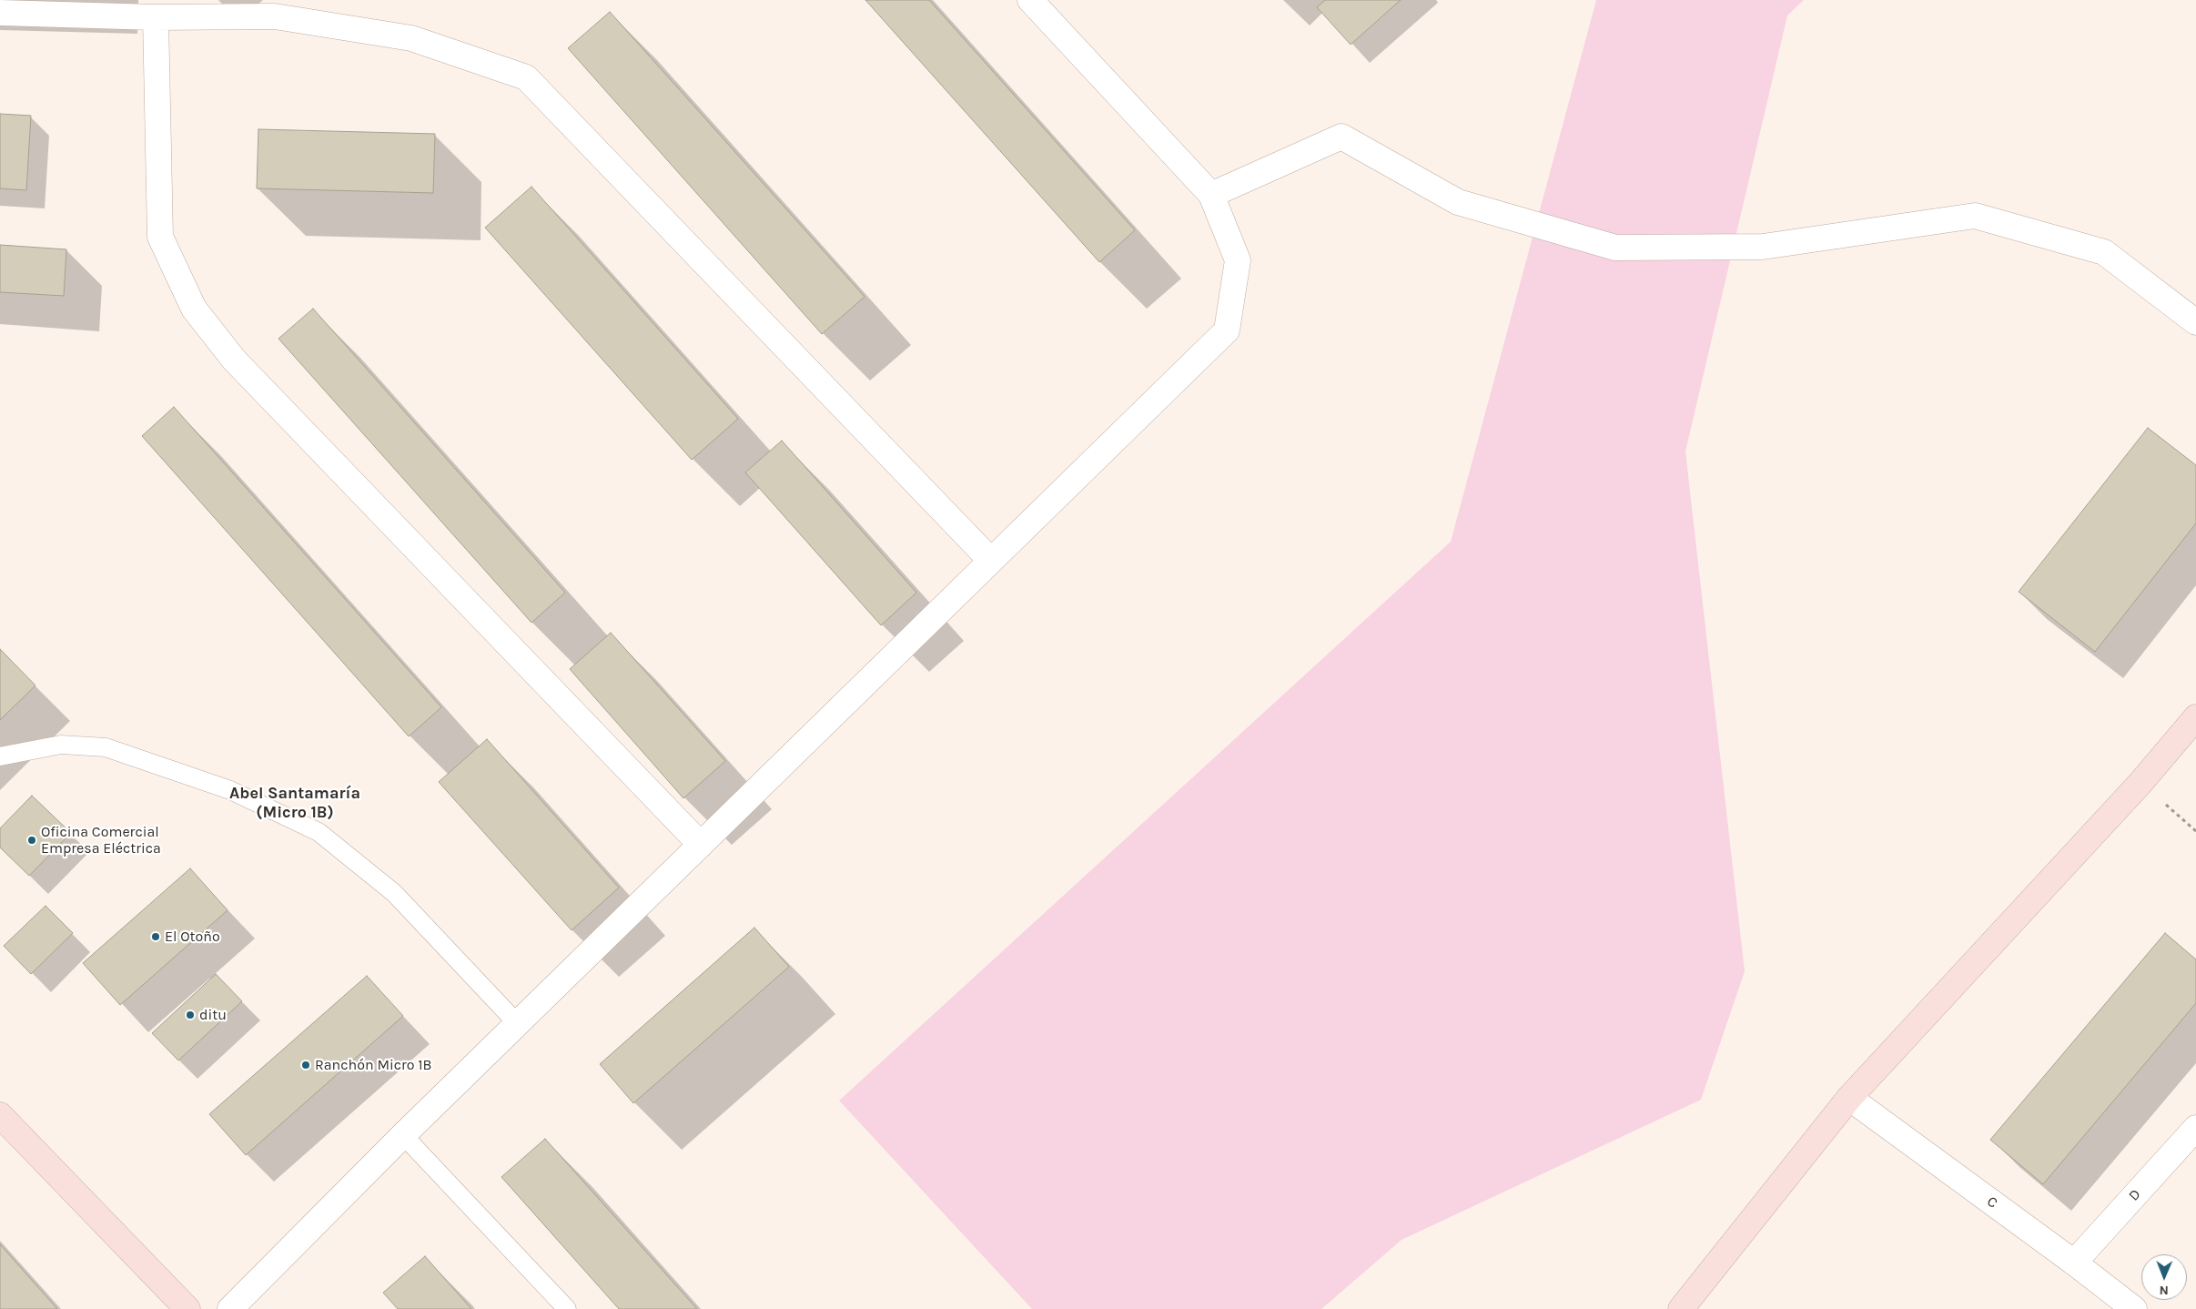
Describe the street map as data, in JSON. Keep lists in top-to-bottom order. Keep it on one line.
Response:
{"streets":{"street":["D","C"]},"crossings":[["D","C"]],"districts":["Abel Santamaría (Micro 1B)"],"places":["Oficina Comercial Empresa Eléctrica","El Otoño","ditu","Ranchón Micro 1B"],"north":"bottom"}
